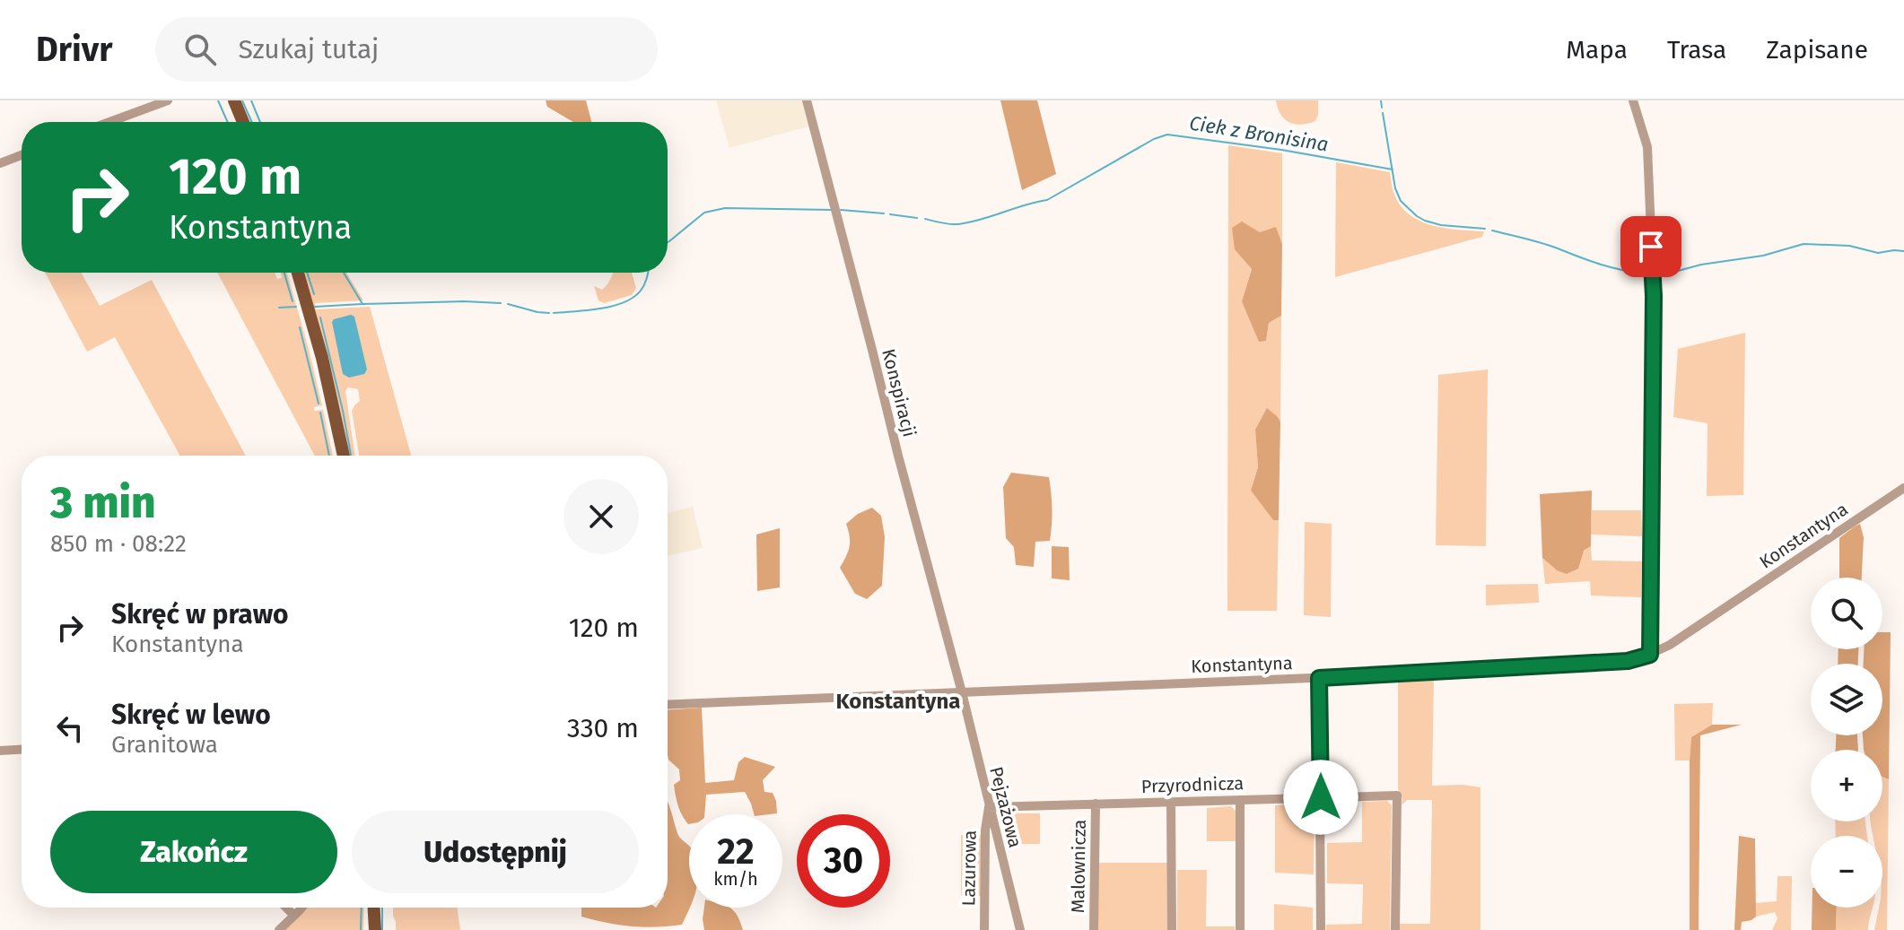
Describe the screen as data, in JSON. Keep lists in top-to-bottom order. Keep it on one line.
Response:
{"streets":{"street":["Konspiracji","Konstantyna","Przyrodnicza","Pejzażowa","Malownicza","Lazurowa"]},"crossings":[["Konspiracji","Konstantyna"],["Konspiracji","Pejzażowa"],["Konstantyna","Pejzażowa"],["Przyrodnicza","Pejzażowa"],["Przyrodnicza","Malownicza"],["Przyrodnicza","Lazurowa"],["Pejzażowa","Lazurowa"]],"districts":["Konstantyna"],"water":["Ciek z Bronisina"],"page":{"header":"Drivr","search":"Szukaj tutaj","nav":["Mapa","Trasa","Zapisane"],"turn":["120 m","Konstantyna"],"heading":["3 min","850 m · 08:22"],"map_buttons":["+","−"],"list":[{"name":"Skręć w prawo","note":"Konstantyna","value":"120 m"},{"name":"Skręć w lewo","note":"Granitowa","value":"330 m"}],"buttons":["Zakończ","Udostępnij"],"speed":"22 km/h","limit":"30"}}
